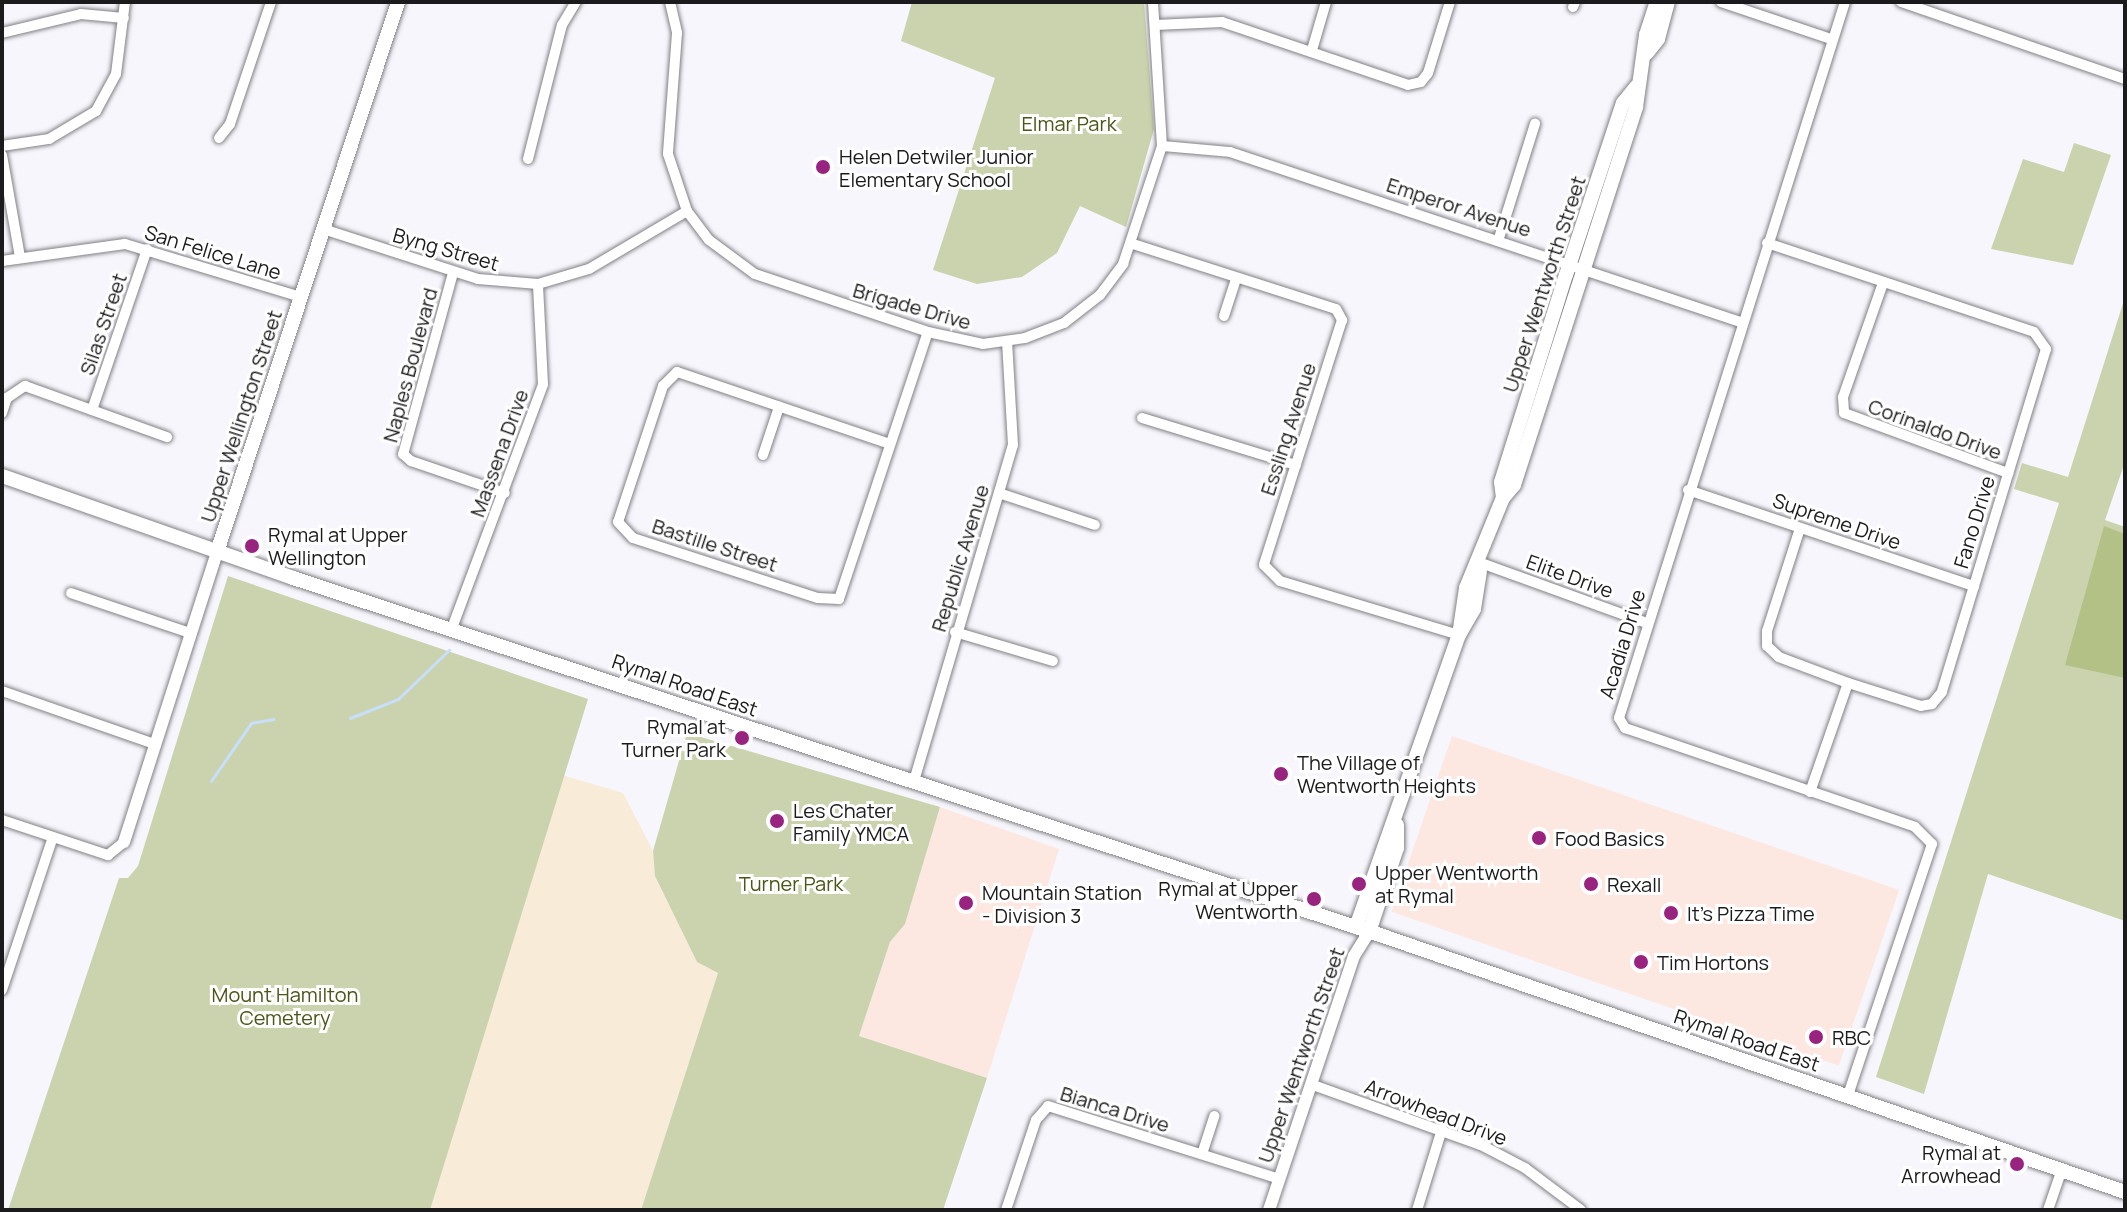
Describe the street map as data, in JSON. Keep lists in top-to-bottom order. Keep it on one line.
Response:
{"streets":{"main road":["Upper Wentworth Street","Upper Wellington Street","Rymal Road East"],"street":["Emperor Avenue","Byng Street","San Felice Lane","Brigade Drive","Silas Street","Naples Boulevard","Essling Avenue","Corinaldo Drive","Massena Drive","Supreme Drive","Fano Drive","Bastille Street","Republic Avenue","Elite Drive","Acadia Drive","Bianca Drive","Arrowhead Drive"]},"crossings":[["Emperor Avenue","Upper Wentworth Street"],["Emperor Avenue","Brigade Drive"],["Emperor Avenue","Acadia Drive"],["Byng Street","Brigade Drive"],["Byng Street","Naples Boulevard"],["Byng Street","Upper Wellington Street"],["Byng Street","Massena Drive"],["San Felice Lane","Silas Street"],["San Felice Lane","Upper Wellington Street"],["Upper Wentworth Street","Essling Avenue"],["Upper Wentworth Street","Elite Drive"],["Upper Wentworth Street","Rymal Road East"],["Upper Wentworth Street","Bianca Drive"],["Upper Wentworth Street","Arrowhead Drive"],["Brigade Drive","Essling Avenue"],["Brigade Drive","Bastille Street"],["Brigade Drive","Republic Avenue"],["Naples Boulevard","Massena Drive"],["Upper Wellington Street","Rymal Road East"],["Corinaldo Drive","Fano Drive"],["Massena Drive","Rymal Road East"],["Supreme Drive","Fano Drive"],["Supreme Drive","Acadia Drive"],["Fano Drive","Acadia Drive"],["Republic Avenue","Rymal Road East"],["Elite Drive","Acadia Drive"],["Acadia Drive","Rymal Road East"]],"parks":["Elmar Park","Turner Park","Mount Hamilton Cemetery"],"places":["Helen Detwiler Junior Elementary School","Rymal at Upper Wellington","Rymal at Turner Park","The Village of Wentworth Heights","Les Chater Family YMCA","Food Basics","Upper Wentworth at Rymal","Rexall","Rymal at Upper Wentworth","Mountain Station - Division 3","It's Pizza Time","Tim Hortons","RBC","Rymal at Arrowhead"]}
